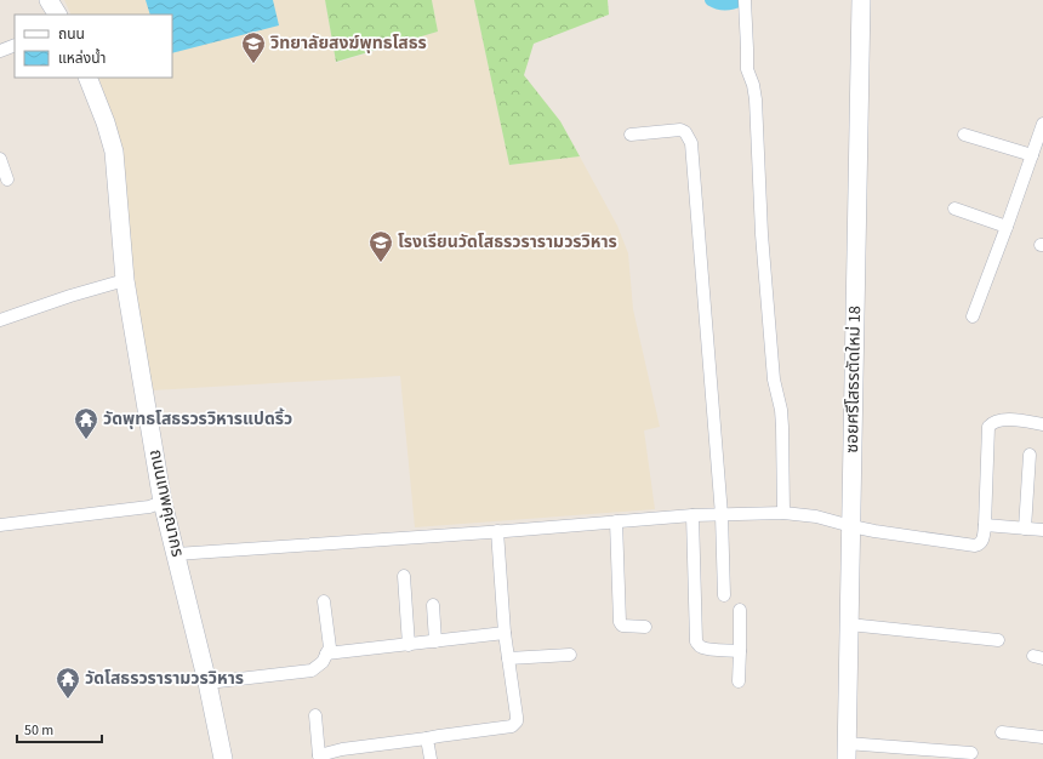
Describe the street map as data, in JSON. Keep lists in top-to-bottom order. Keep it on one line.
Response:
{"streets":{"street":["ซอยศรีโสธรตัดใหม่ 18","ถนนเทพคุณากร"]},"places":{"school or university":["วิทยาลัยสงฆ์พุทธโสธร","โรงเรียนวัดโสธรวรารามวรวิหาร"],"temple":["วัดพุทธโสธรวรวิหารแปดริ้ว","วัดโสธรวรารามวรวิหาร"]},"legend":["ถนน","แหล่งน้ำ"],"scale_bar":"50 m"}
